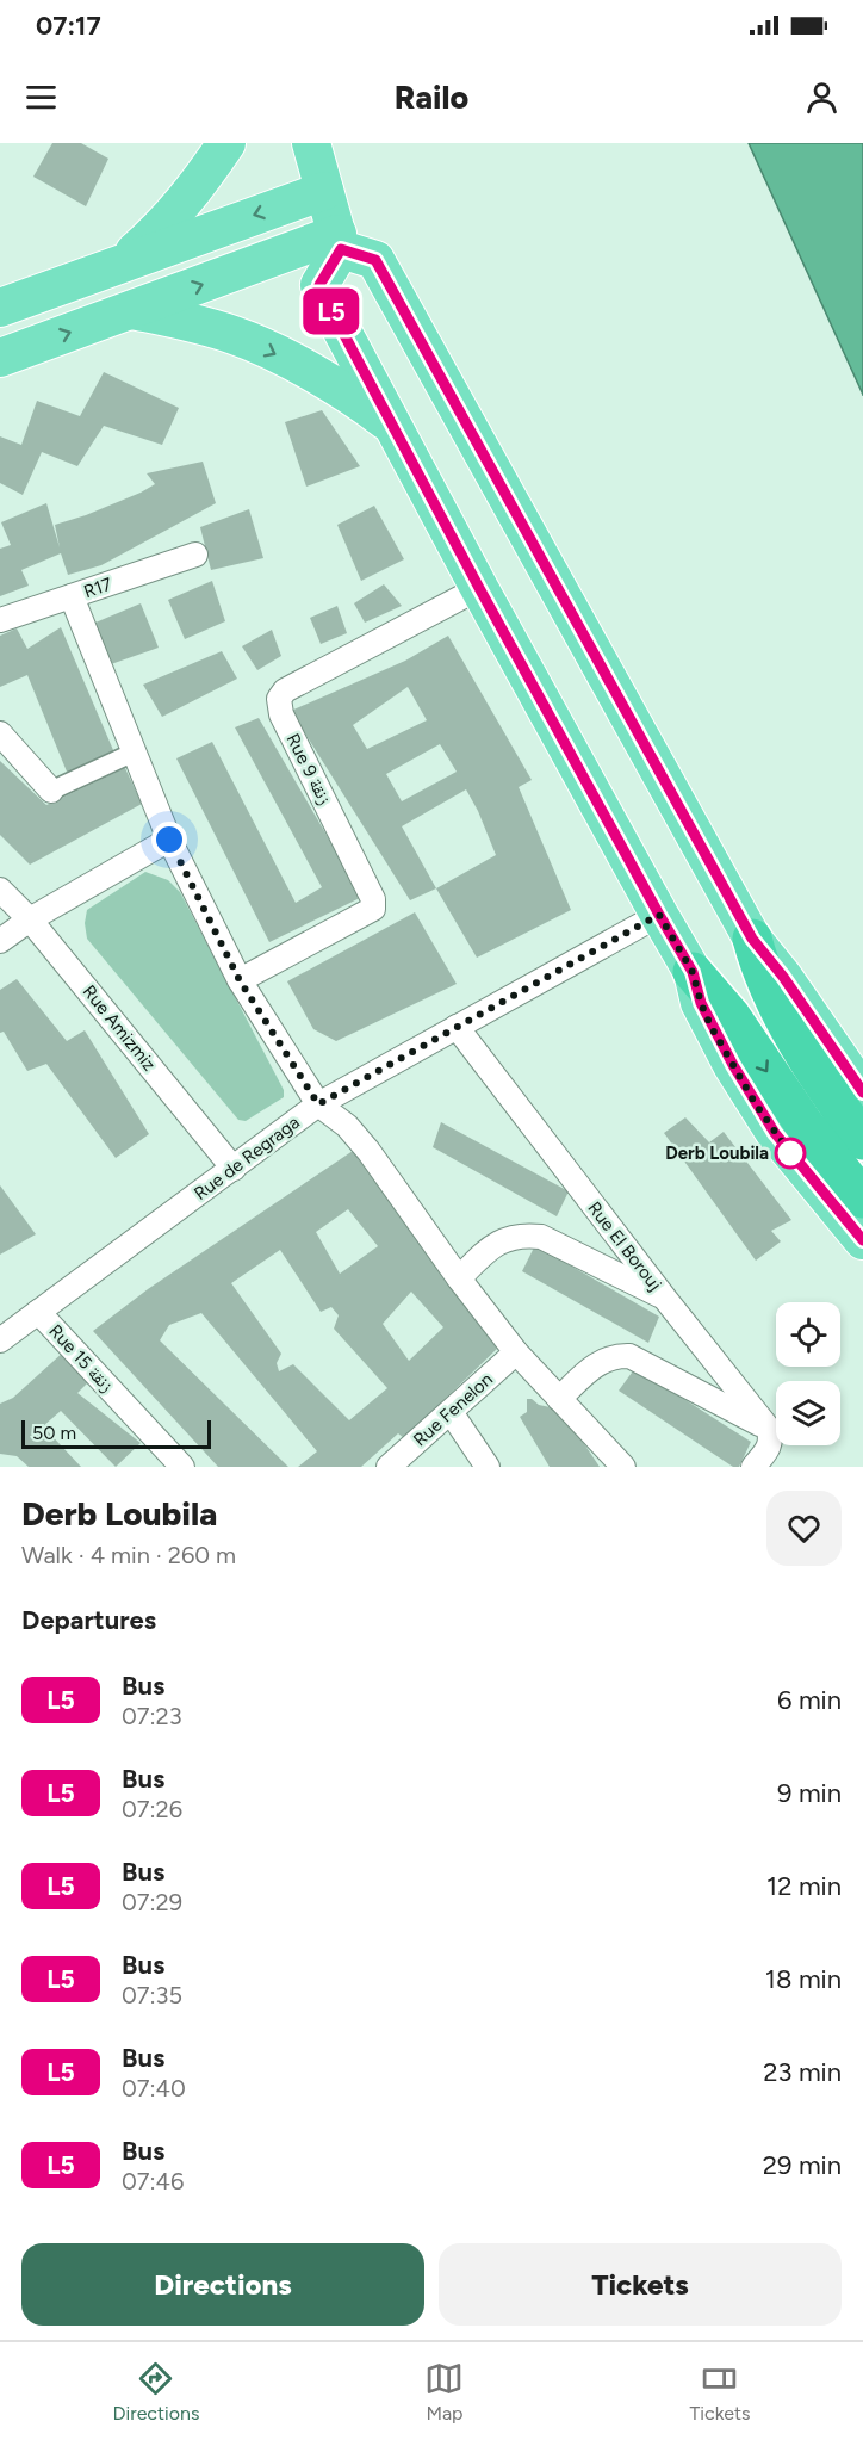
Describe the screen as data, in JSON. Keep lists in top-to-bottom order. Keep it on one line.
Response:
{"streets":{"street":["R17","Rue 9 زنقة","Rue Amizmiz","Rue de Regraga","Rue El Borouj","Rue 15 زنقة","Rue Fenelon"]},"crossings":[["Rue Amizmiz","Rue de Regraga"],["Rue de Regraga","Rue El Borouj"],["Rue de Regraga","Rue 15 زنقة"]],"places":["Derb Loubila"],"lines":["bus line L5"],"scale_bar":"50 m","page":{"status":"07:17","header":"Railo","on_map":"L5","scale":"50 m","heading":[["Derb Loubila","Walk · 4 min · 260 m"],"Departures"],"list":[{"mark":"L5","name":"Bus","note":"07:23","value":"6 min"},{"mark":"L5","name":"Bus","note":"07:26","value":"9 min"},{"mark":"L5","name":"Bus","note":"07:29","value":"12 min"},{"mark":"L5","name":"Bus","note":"07:35","value":"18 min"},{"mark":"L5","name":"Bus","note":"07:40","value":"23 min"},{"mark":"L5","name":"Bus","note":"07:46","value":"29 min"}],"buttons":["Directions","Tickets"],"tabs":["Directions","Map","Tickets"]}}
